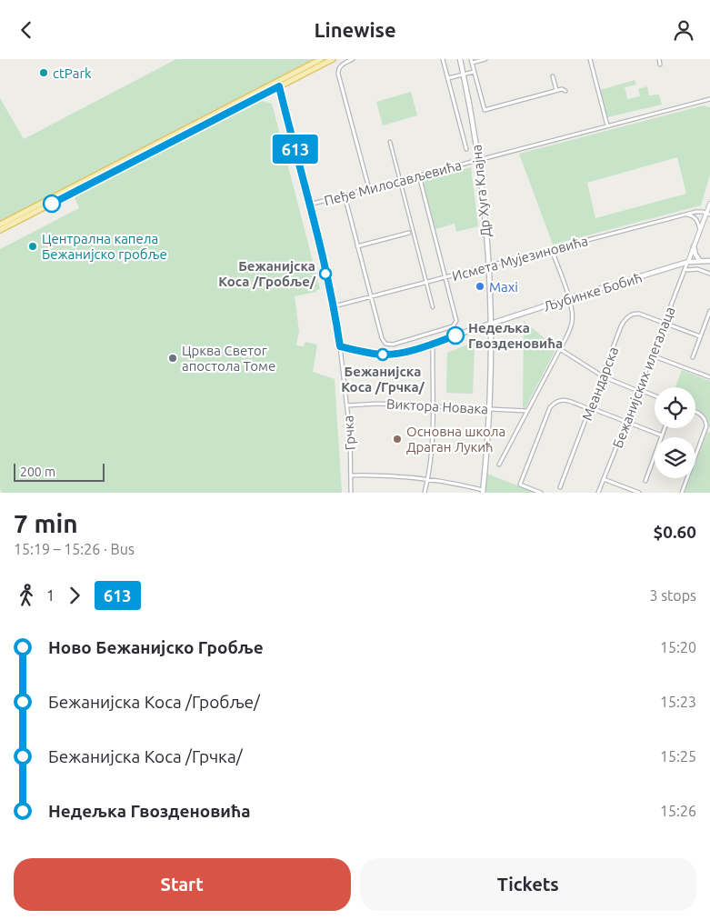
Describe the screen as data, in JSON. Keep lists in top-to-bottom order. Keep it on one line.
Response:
{"streets":{"main road":["Др Хуга Клајна","Љубинке Бобић"],"street":["Пеђе Милосављевића","Исмета Мујезиновића","Бежанијских илегалаца","Меандарска","Виктора Новака","Грчка"]},"crossings":[["Пеђе Милосављевића","Др Хуга Клајна"],["Др Хуга Клајна","Исмета Мујезиновића"],["Др Хуга Клајна","Љубинке Бобић"],["Љубинке Бобић","Бежанијских илегалаца"],["Љубинке Бобић","Грчка"],["Бежанијских илегалаца","Меандарска"],["Виктора Новака","Грчка"]],"places":["ctPark","Централна капела Бежанијско гробље","Бежанијска Коса /Гробље/","Maxi","Недељка Гвозденовића","Бежанијска Коса /Грчка/","Црква Светог апостола Томе","Основна школа Драган Лукић"],"lines":["bus line 613"],"scale_bar":"200 m","page":{"header":"Linewise","on_map":"613","scale":"200 m","heading":["7 min","15:19 – 15:26 · Bus","$0.60"],"legs":["1","613","3 stops"],"list":[{"name":"Ново Бежанијско Гробље","value":"15:20"},{"name":"Бежанијска Коса /Гробље/","value":"15:23"},{"name":"Бежанијска Коса /Грчка/","value":"15:25"},{"name":"Недељка Гвозденовића","value":"15:26"}],"buttons":["Start","Tickets"]}}
